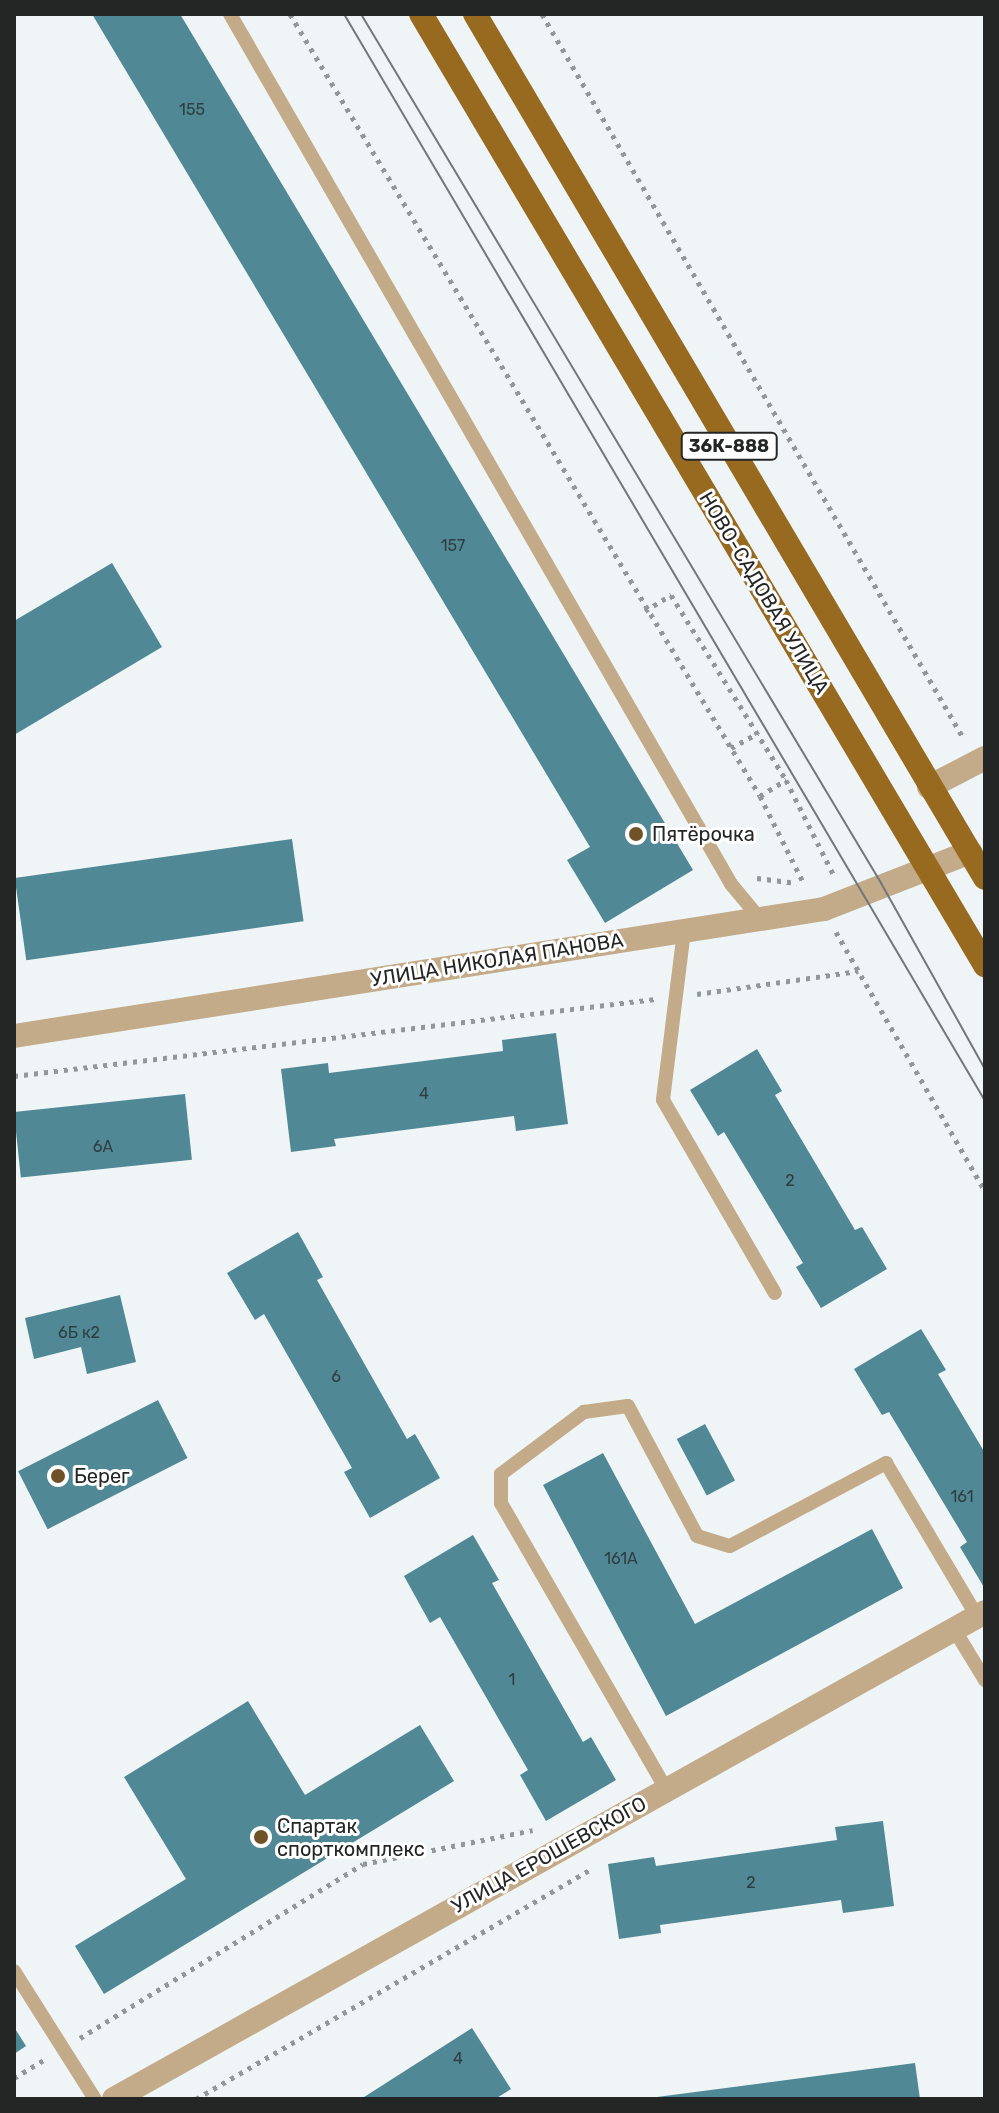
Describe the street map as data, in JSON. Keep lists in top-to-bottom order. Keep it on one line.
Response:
{"streets":{"main road":["36К-888","НОВО-САДОВАЯ УЛИЦА"],"street":["УЛИЦА НИКОЛАЯ ПАНОВА","УЛИЦА ЕРОШЕВСКОГО"]},"crossings":[["36К-888","УЛИЦА НИКОЛАЯ ПАНОВА"],["НОВО-САДОВАЯ УЛИЦА","УЛИЦА НИКОЛАЯ ПАНОВА"]],"places":["Пятёрочка","Берег","Спартак спорткомплекс"],"house_numbers":["155","157","4","6А","2","6Б к2","6","161","161А","1","2","4"]}
